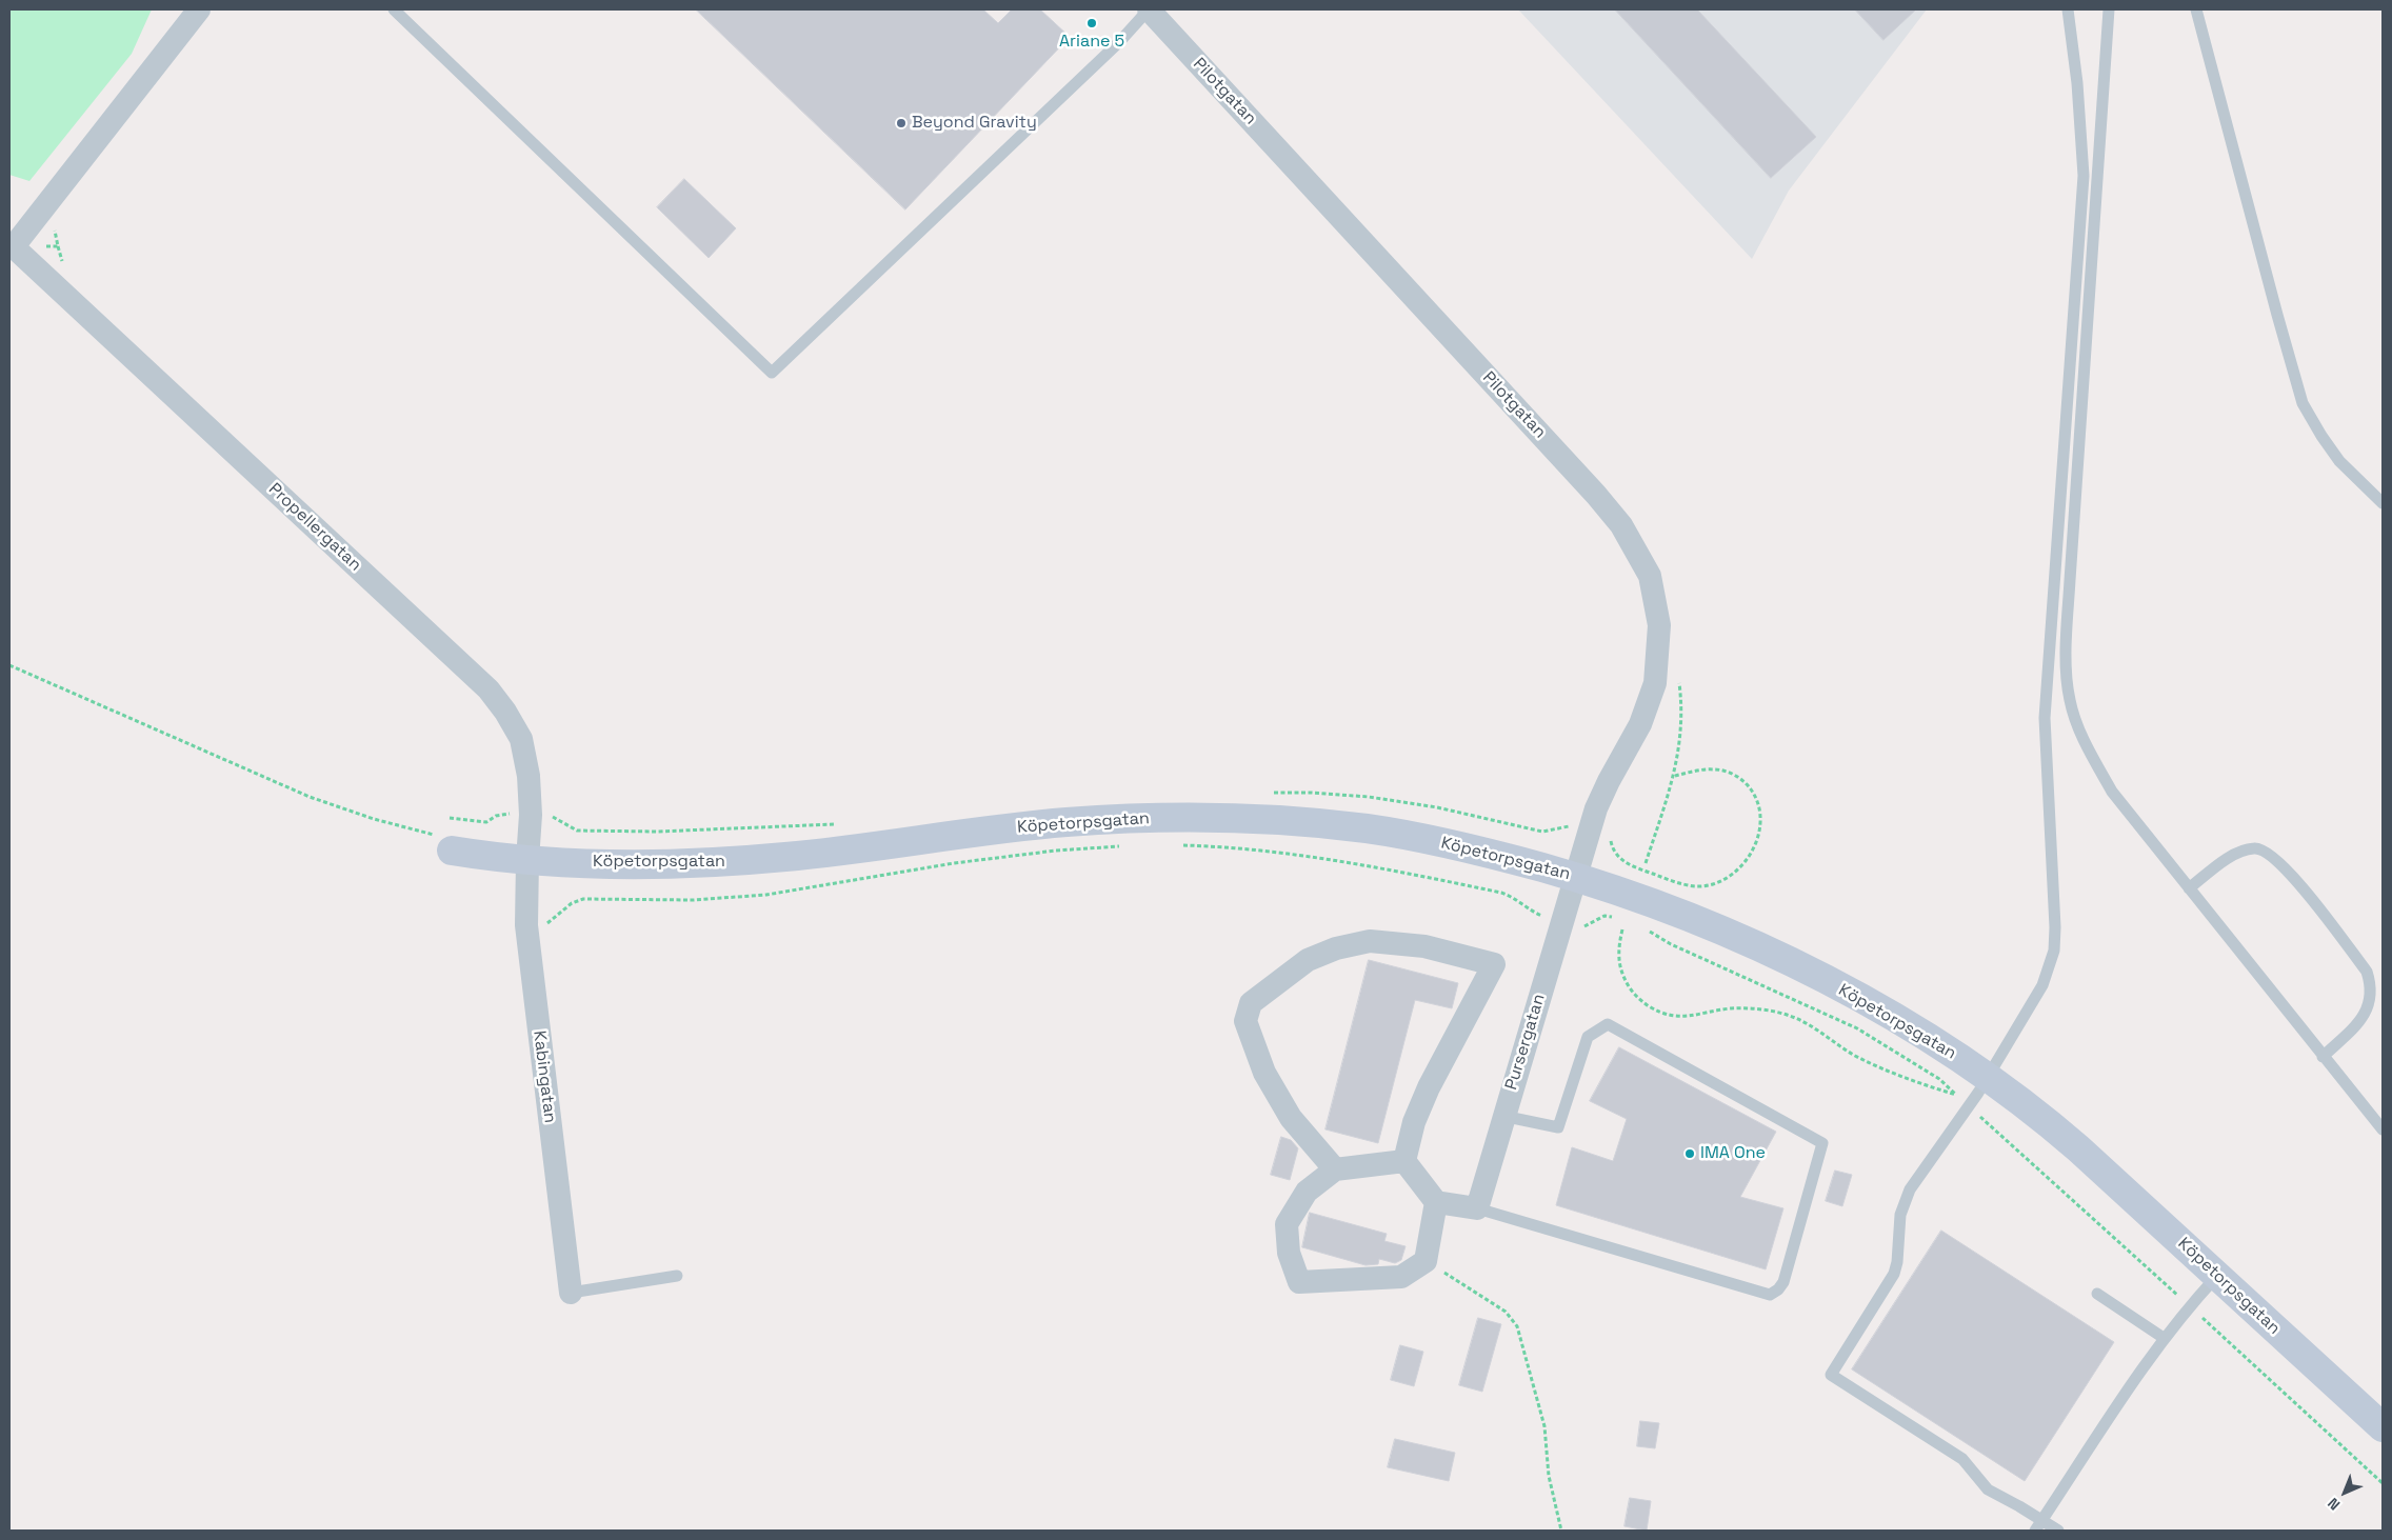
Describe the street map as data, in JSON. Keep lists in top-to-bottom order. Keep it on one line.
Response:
{"streets":{"street":["Pilotgatan","Propellergatan","Köpetorpsgatan","Pursergatan","Kabingatan"]},"crossings":[["Pilotgatan","Köpetorpsgatan"],["Pilotgatan","Pursergatan"],["Propellergatan","Köpetorpsgatan"],["Propellergatan","Kabingatan"],["Köpetorpsgatan","Pursergatan"],["Köpetorpsgatan","Kabingatan"]],"places":["Ariane 5","Beyond Gravity","IMA One"],"north":"bottom left"}
